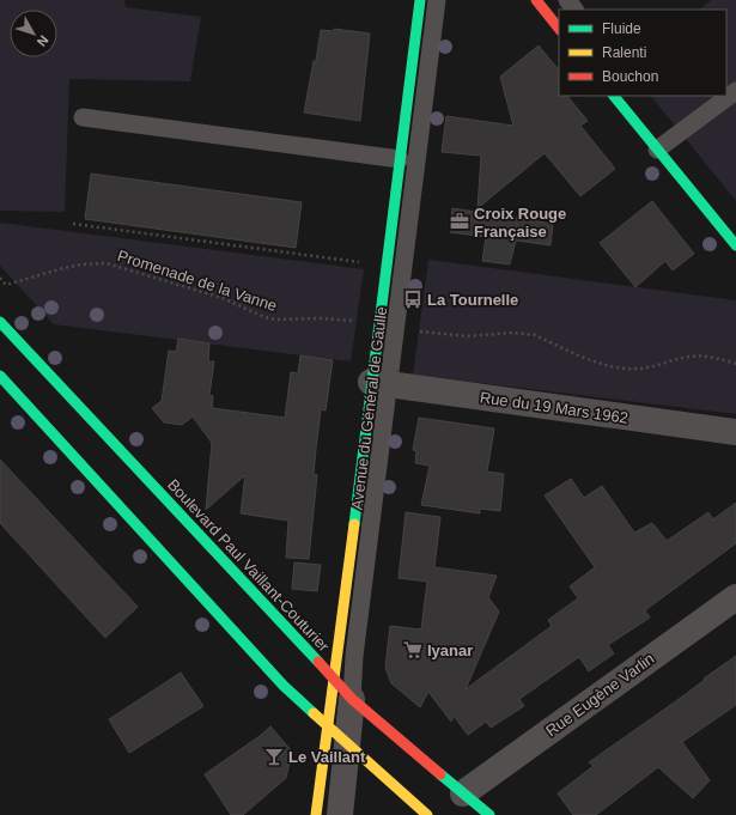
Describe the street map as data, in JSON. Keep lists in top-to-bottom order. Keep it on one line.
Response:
{"streets":{"main road":["Avenue du Général de Gaulle","Boulevard Paul Vaillant-Couturier"],"street":["Rue du 19 Mars 1962","Rue Eugène Varlin"],"path":["Promenade de la Vanne"]},"crossings":[["Rue du 19 Mars 1962","Avenue du Général de Gaulle"],["Avenue du Général de Gaulle","Boulevard Paul Vaillant-Couturier"],["Boulevard Paul Vaillant-Couturier","Rue Eugène Varlin"]],"places":{"office":["Croix Rouge Française"],"bus stop":["La Tournelle"],"supermarket":["Iyanar"],"bar":["Le Vaillant"]},"legend":["Fluide","Ralenti","Bouchon"],"north":"bottom right"}
